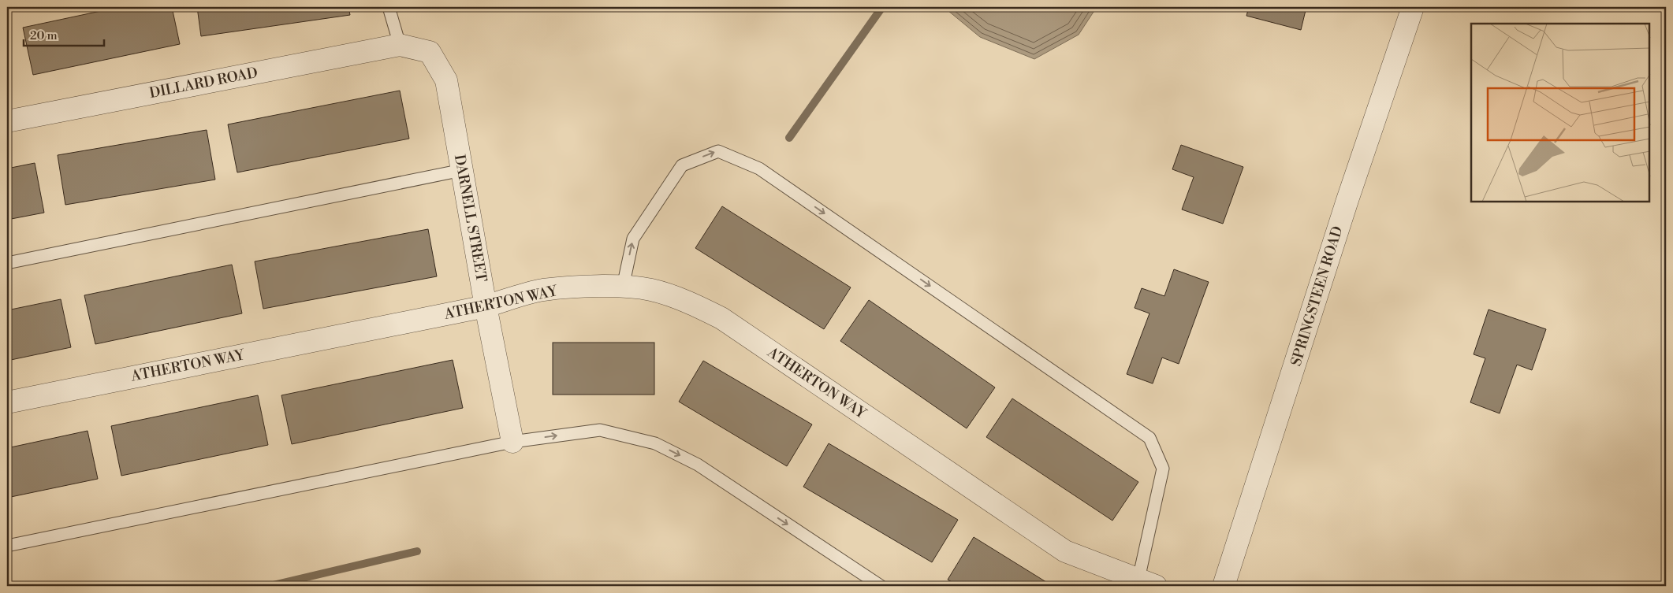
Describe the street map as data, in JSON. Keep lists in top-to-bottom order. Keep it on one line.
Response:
{"streets":{"street":["DILLARD ROAD","DARNELL STREET","SPRINGSTEEN ROAD","ATHERTON WAY"]},"crossings":[["DILLARD ROAD","DARNELL STREET"],["DARNELL STREET","ATHERTON WAY"]],"scale_bar":"20 m"}
